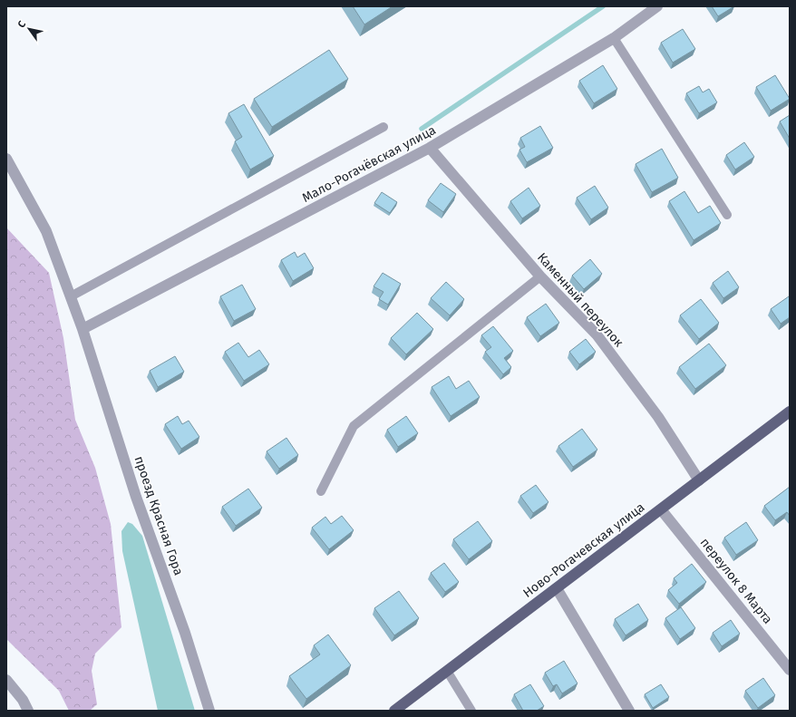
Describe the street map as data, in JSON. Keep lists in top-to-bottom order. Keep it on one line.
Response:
{"streets":{"main road":["Ново-Рогачевская улица"],"street":["Мало-Рогачёвская улица","Каменный переулок","проезд Красная Гора","переулок 8 Марта"]},"crossings":[["Мало-Рогачёвская улица","Каменный переулок"],["Мало-Рогачёвская улица","проезд Красная Гора"],["Каменный переулок","Ново-Рогачевская улица"],["Ново-Рогачевская улица","переулок 8 Марта"]],"north":"top left"}
